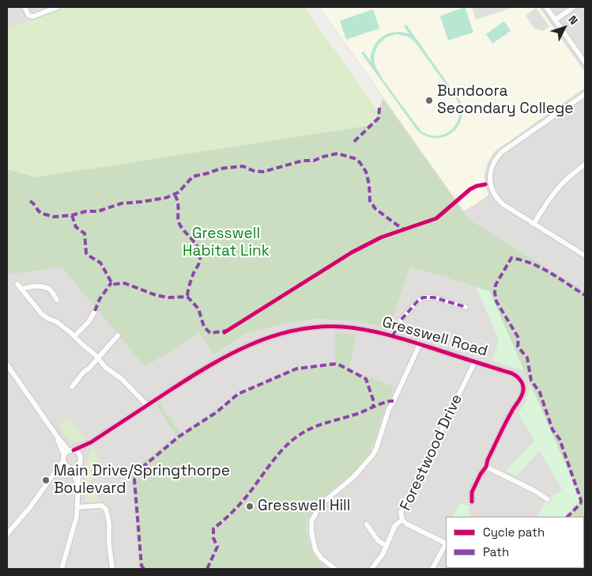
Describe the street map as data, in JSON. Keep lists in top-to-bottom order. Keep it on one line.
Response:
{"streets":{"street":["Gresswell Road","Forestwood Drive"]},"crossings":[["Gresswell Road","Forestwood Drive"]],"parks":["Gresswell Habitat Link"],"places":["Bundoora Secondary College","Main Drive/Springthorpe Boulevard","Gresswell Hill"],"legend":["Cycle path","Path"],"north":"top right"}
